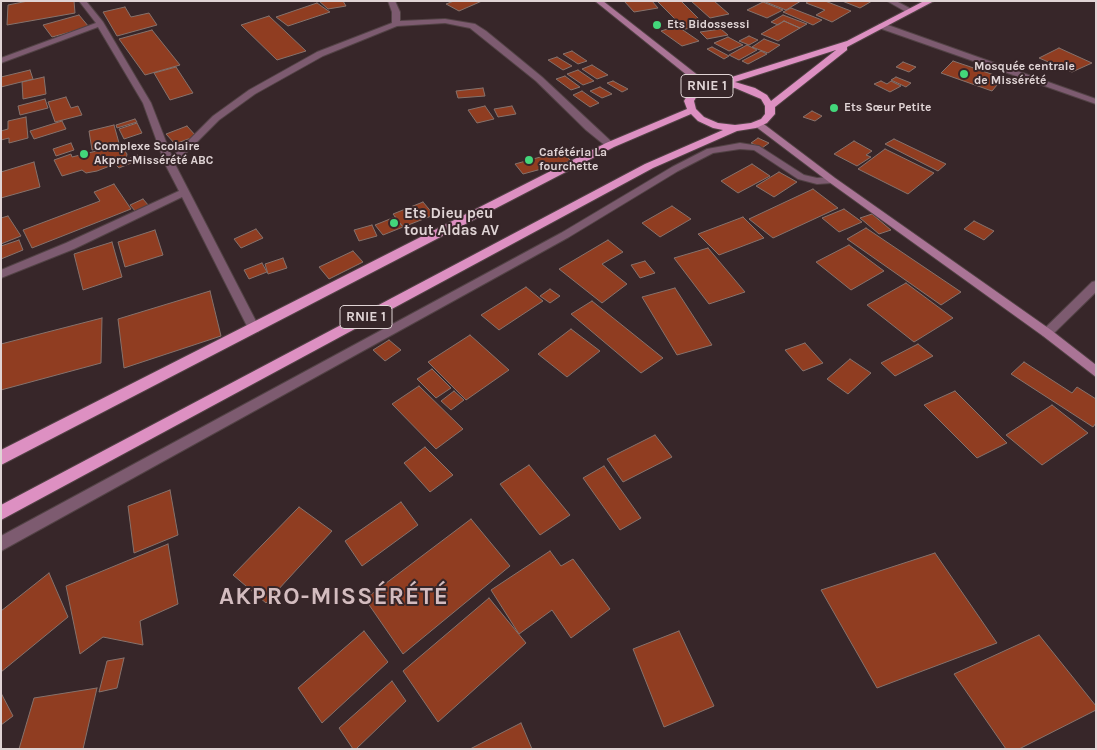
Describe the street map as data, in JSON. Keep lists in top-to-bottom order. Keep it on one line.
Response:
{"streets":{"highway":["RNIE 1"]},"districts":["AKPRO-MISSÉRÉTÉ"],"places":["Ets Bidossessi","Mosquée centrale de Missérété","Ets Sœur Petite","Complexe Scolaire Akpro-Missérété ABC","Cafétéria La fourchette","Ets Dieu peu tout Aldas AV"]}
